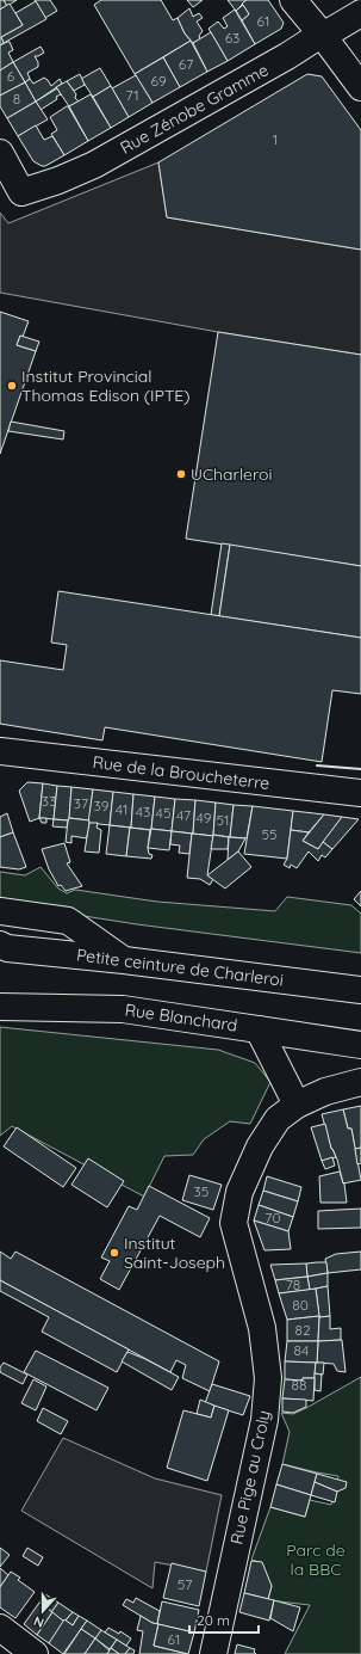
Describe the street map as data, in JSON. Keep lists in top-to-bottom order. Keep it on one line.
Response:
{"streets":{"main road":["Rue Zénobe Gramme","Rue de la Broucheterre","Petite ceinture de Charleroi","Rue Blanchard","Rue Pige au Croly"]},"parks":["Parc de la BBC"],"places":["Institut Provincial Thomas Edison (IPTE)","UCharleroi","Institut Saint-Joseph"],"house_numbers":["61","63","67","6","69","71","8","1","33","37","39","41","43","45","47","49","51","55","35","70","78","80","82","84","88","57","61"],"scale_bar":"20 m","north":"bottom"}
